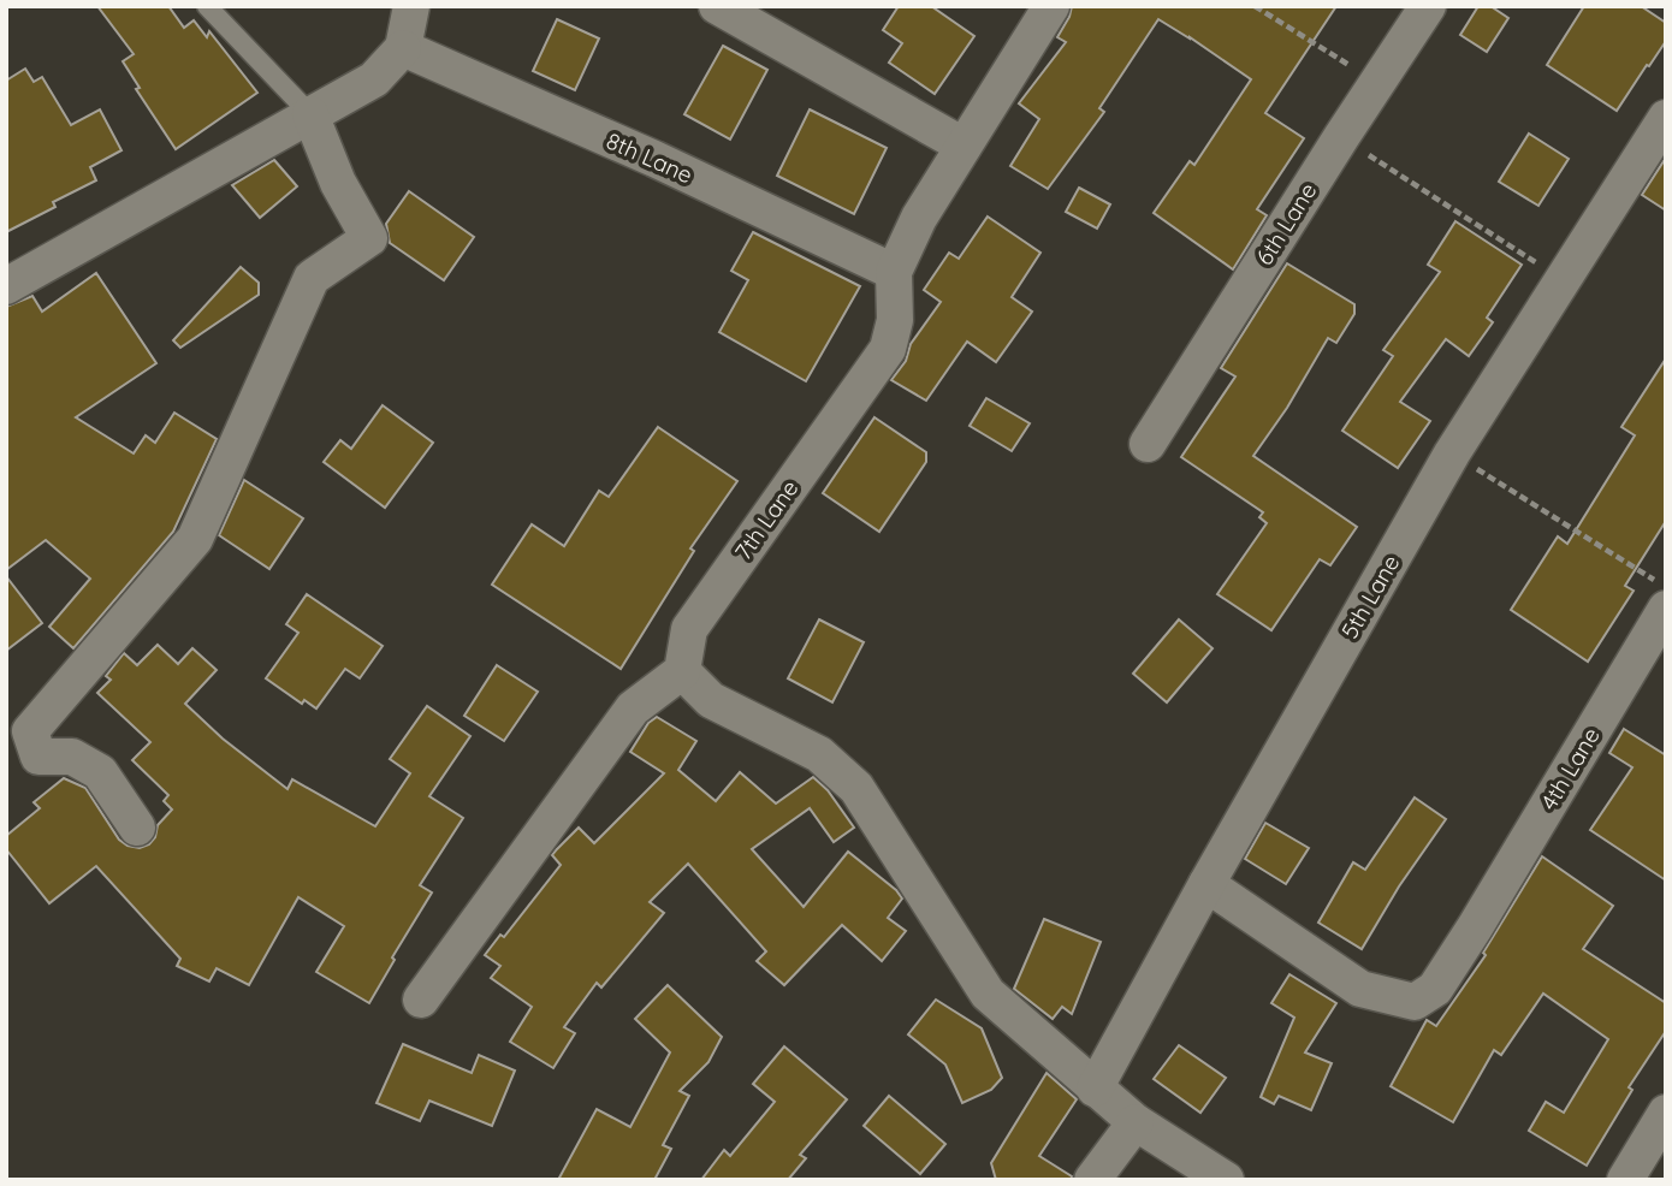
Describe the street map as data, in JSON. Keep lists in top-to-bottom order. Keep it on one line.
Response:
{"streets":{"street":["8th Lane","6th Lane","7th Lane","5th Lane","4th Lane"]},"crossings":[["8th Lane","7th Lane"],["5th Lane","4th Lane"]]}
